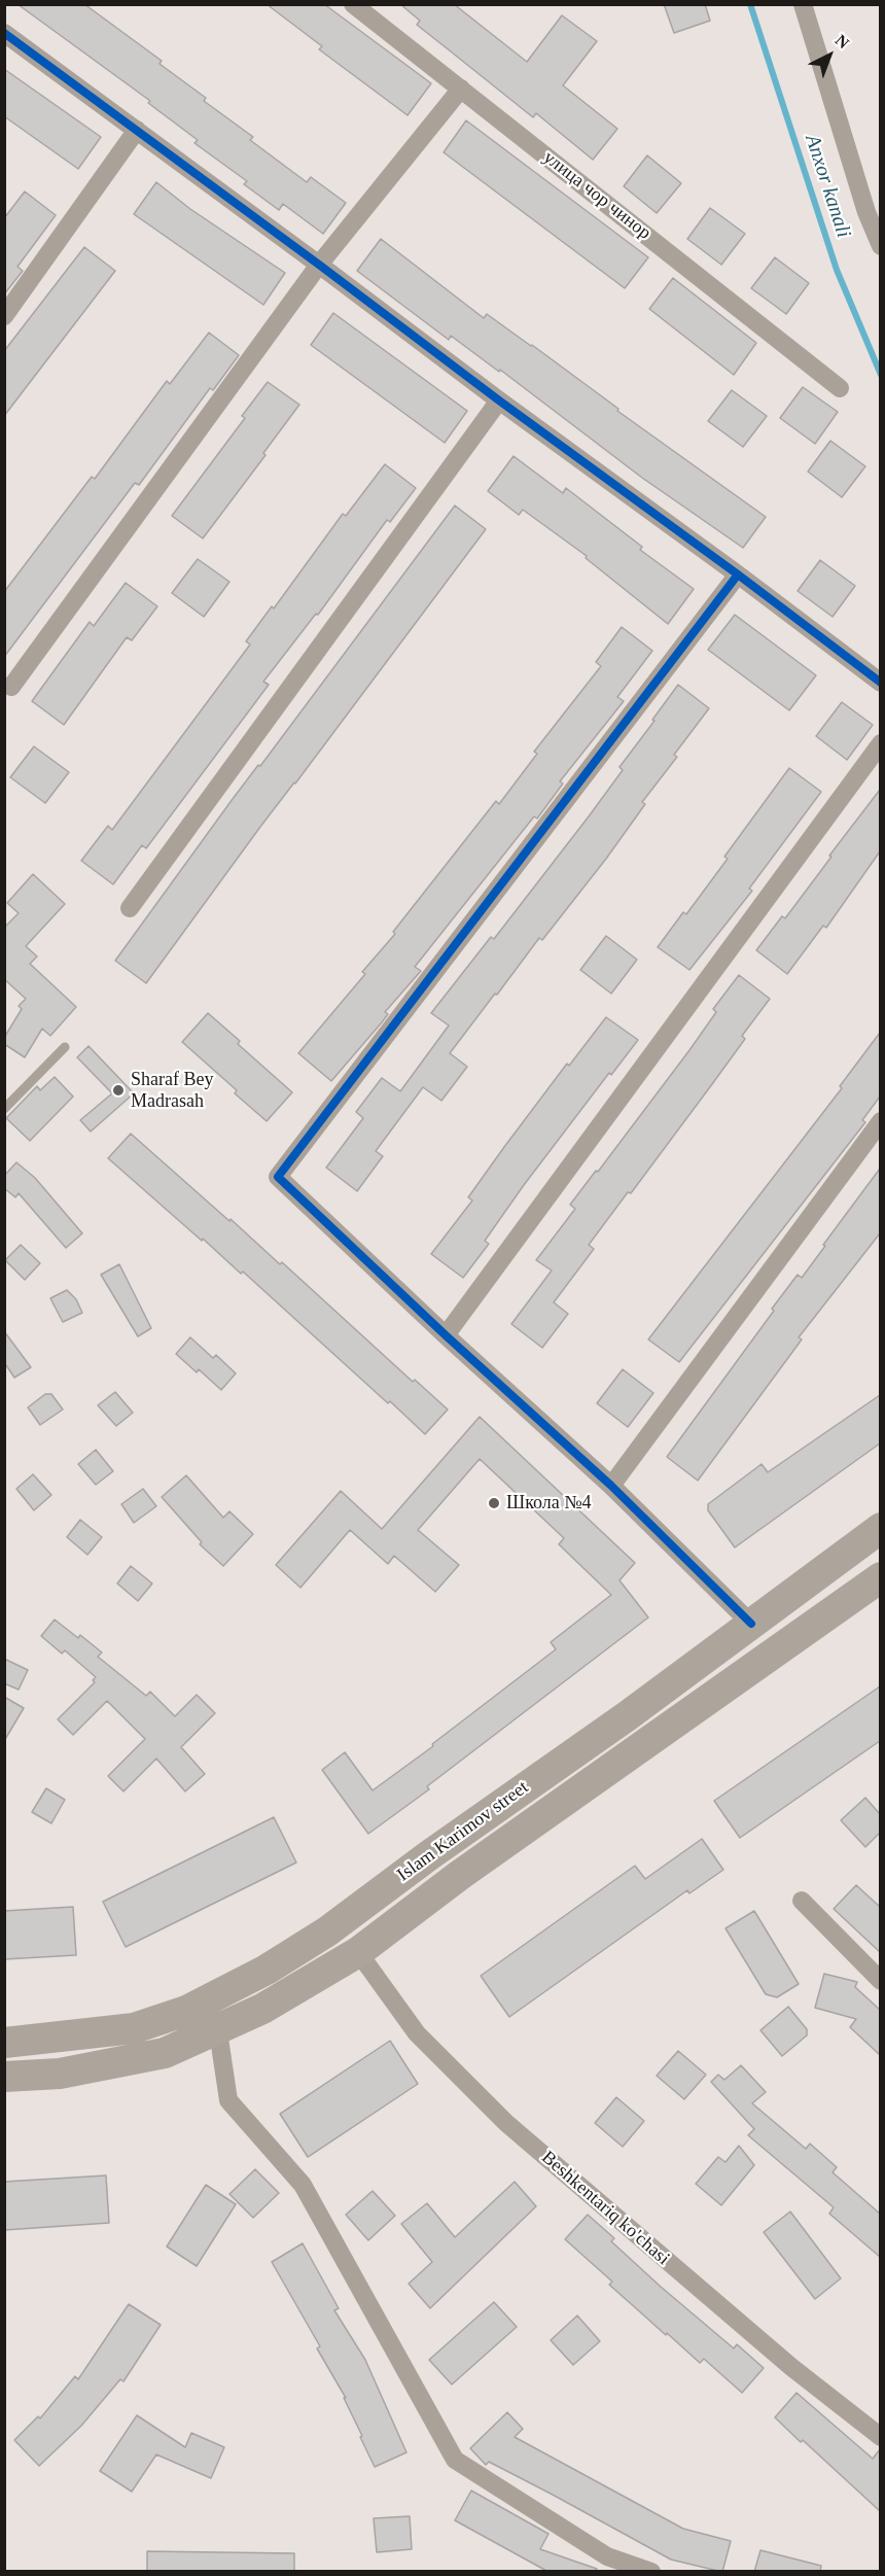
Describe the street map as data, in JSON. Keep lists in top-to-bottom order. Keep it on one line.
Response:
{"streets":{"main road":["Islam Karimov street"],"street":["улица чор чинор","Beshkentariq ko'chasi"]},"crossings":[["Islam Karimov street","Beshkentariq ko'chasi"]],"water":["Anxor kanali"],"places":["Sharaf Bey Madrasah","Школа №4"],"north":"top right"}
